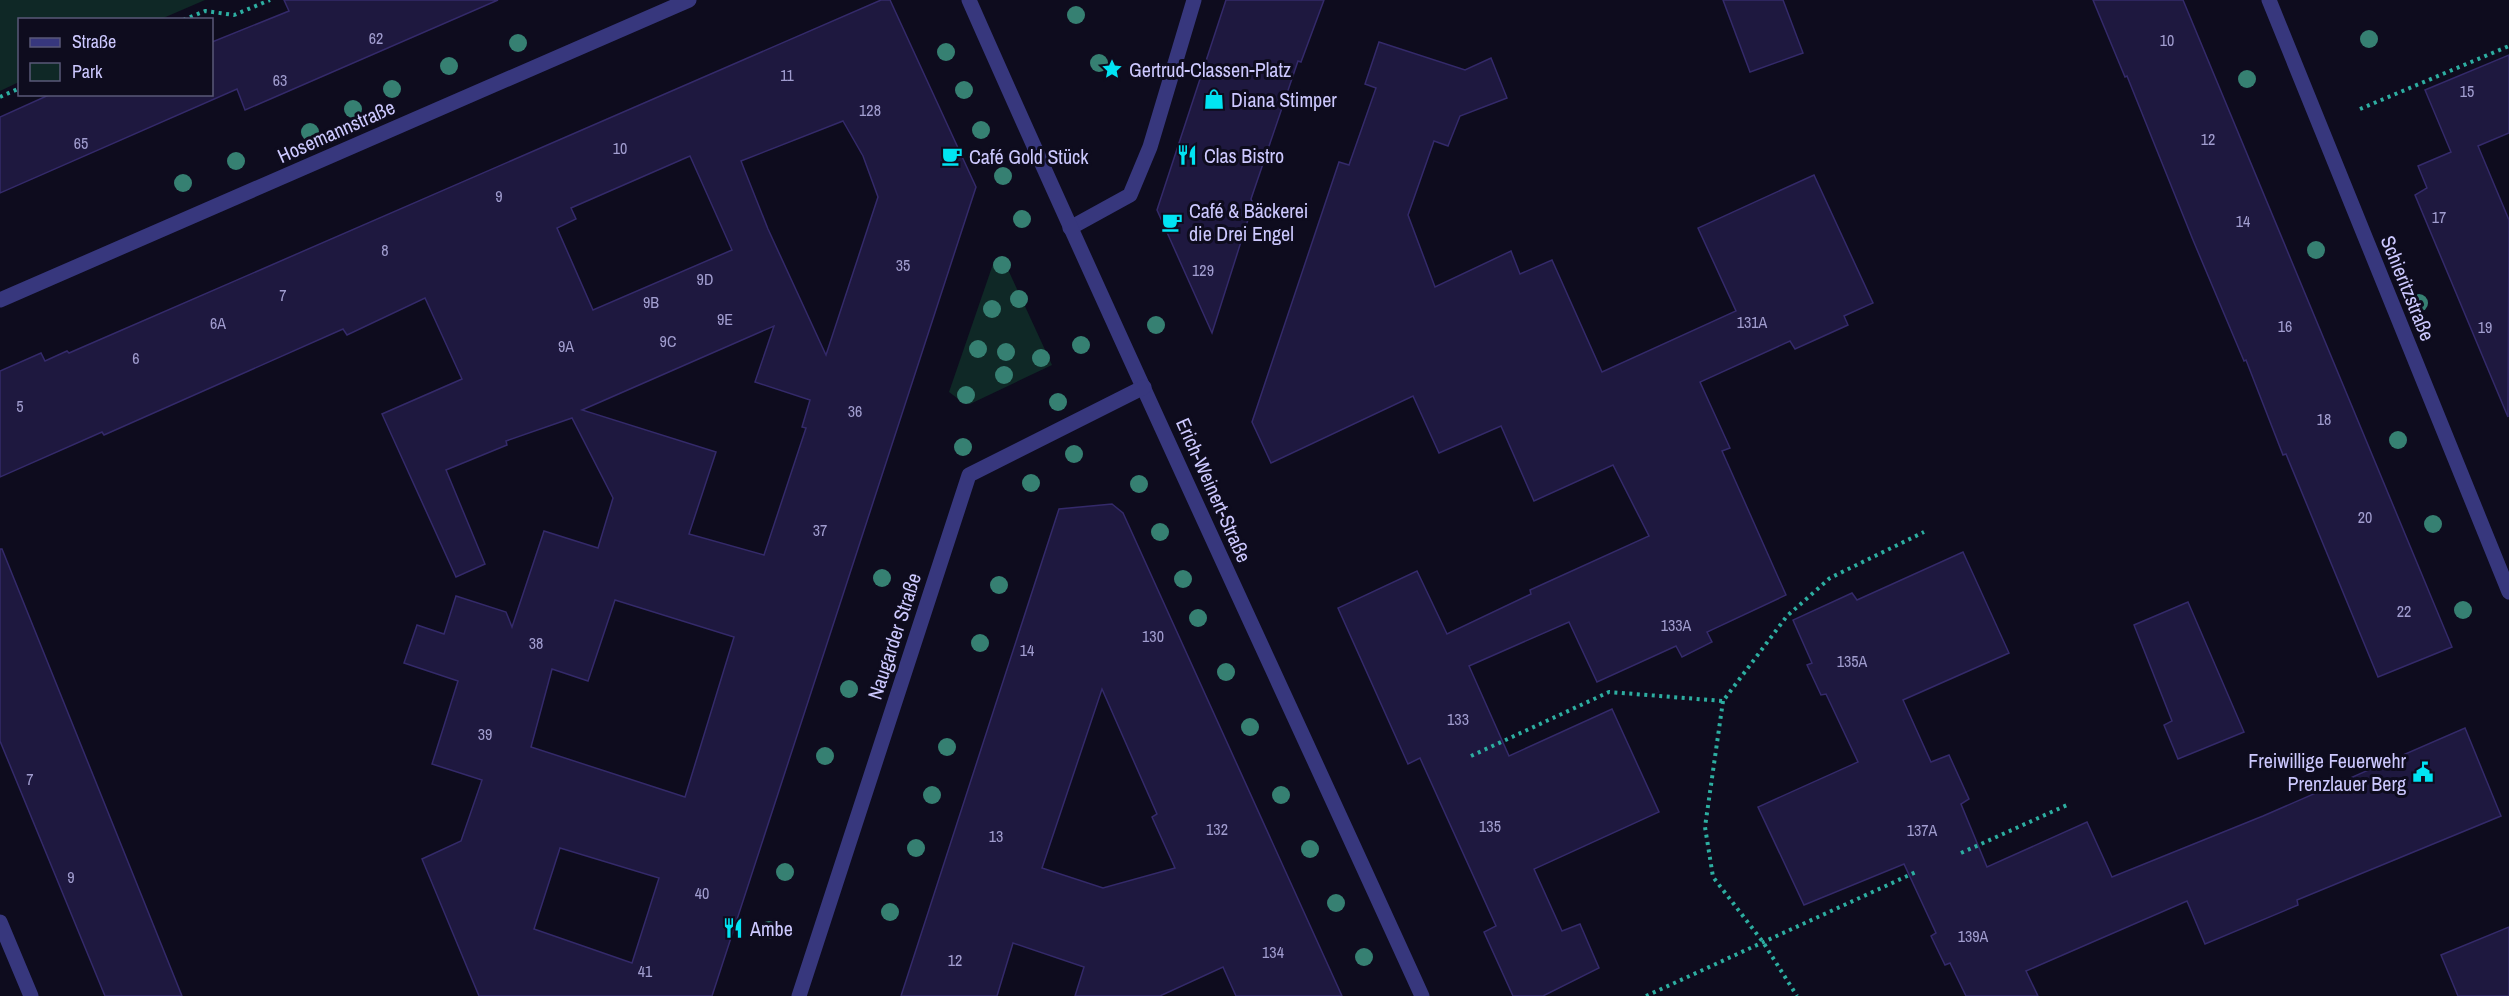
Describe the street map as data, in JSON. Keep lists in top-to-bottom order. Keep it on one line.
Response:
{"streets":{"street":["Hosemannstraße","Schieritzstraße","Erich-Weinert-Straße","Naugarder Straße"]},"crossings":[["Erich-Weinert-Straße","Naugarder Straße"]],"places":{"place":["Gertrud-Classen-Platz"],"shop":["Diana Stimper"],"restaurant":["Clas Bistro","Ambe"],"cafe":["Café Gold Stück","Café & Bäckerei die Drei Engel"],"public building":["Freiwillige Feuerwehr Prenzlauer Berg"]},"house_numbers":["62","10","11","63","15","128","12","65","10","9","17","14","8","35","129","9D","7","9B","9E","131A","6A","16","19","9C","9A","6","5","36","18","20","37","22","133A","130","38","14","135A","133","39","7","135","132","137A","13","9","40","139A","134","12","41"],"legend":["Straße","Park"]}
